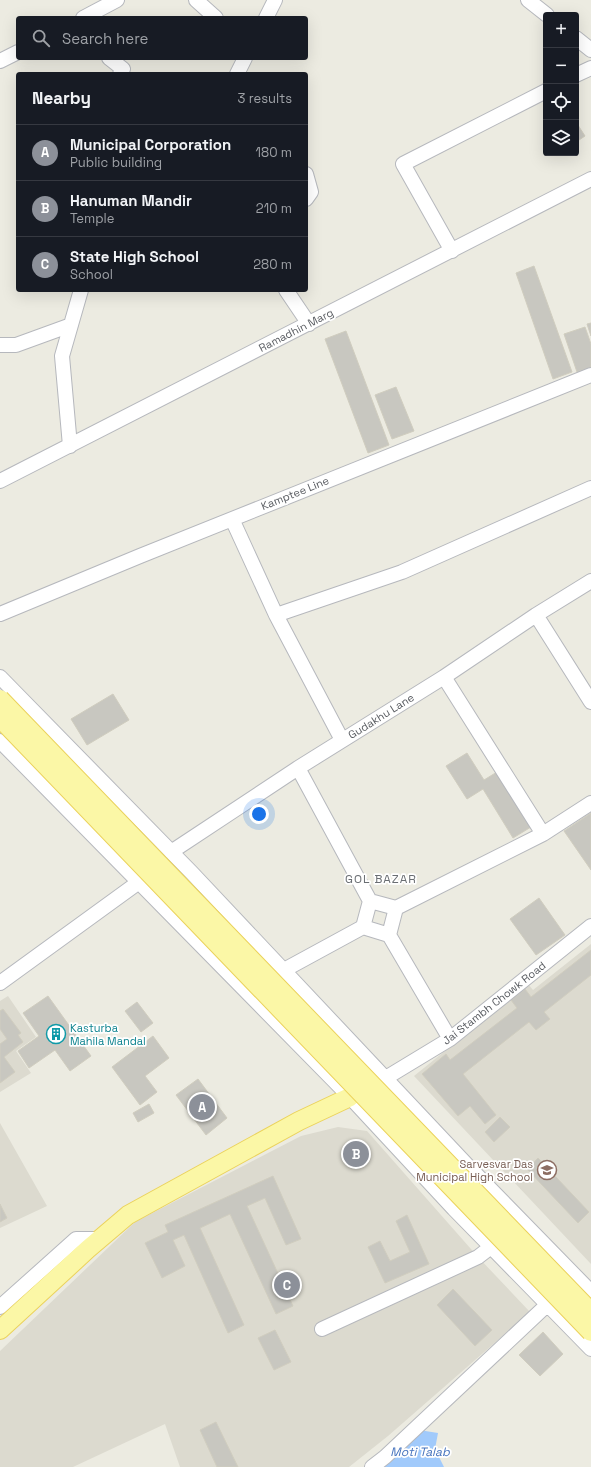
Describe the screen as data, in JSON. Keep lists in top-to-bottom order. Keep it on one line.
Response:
{"streets":{"street":["Ramadhin Marg","Kamptee Line","Gudakhu Lane","Jai Stambh Chowk Road"]},"districts":["GOL BAZAR"],"water":["Moti Talab"],"places":{"building":["Kasturba Mahila Mandal"],"school or university":["Sarvesvar Das Municipal High School"]},"page":{"map_buttons":["+","−"],"search":"Search here","heading":["Nearby","3 results"],"list":[{"mark":"A","name":"Municipal Corporation","note":"Public building","value":"180 m"},{"mark":"B","name":"Hanuman Mandir","note":"Temple","value":"210 m"},{"mark":"C","name":"State High School","note":"School","value":"280 m"}],"pins":["A","B","C"]}}
